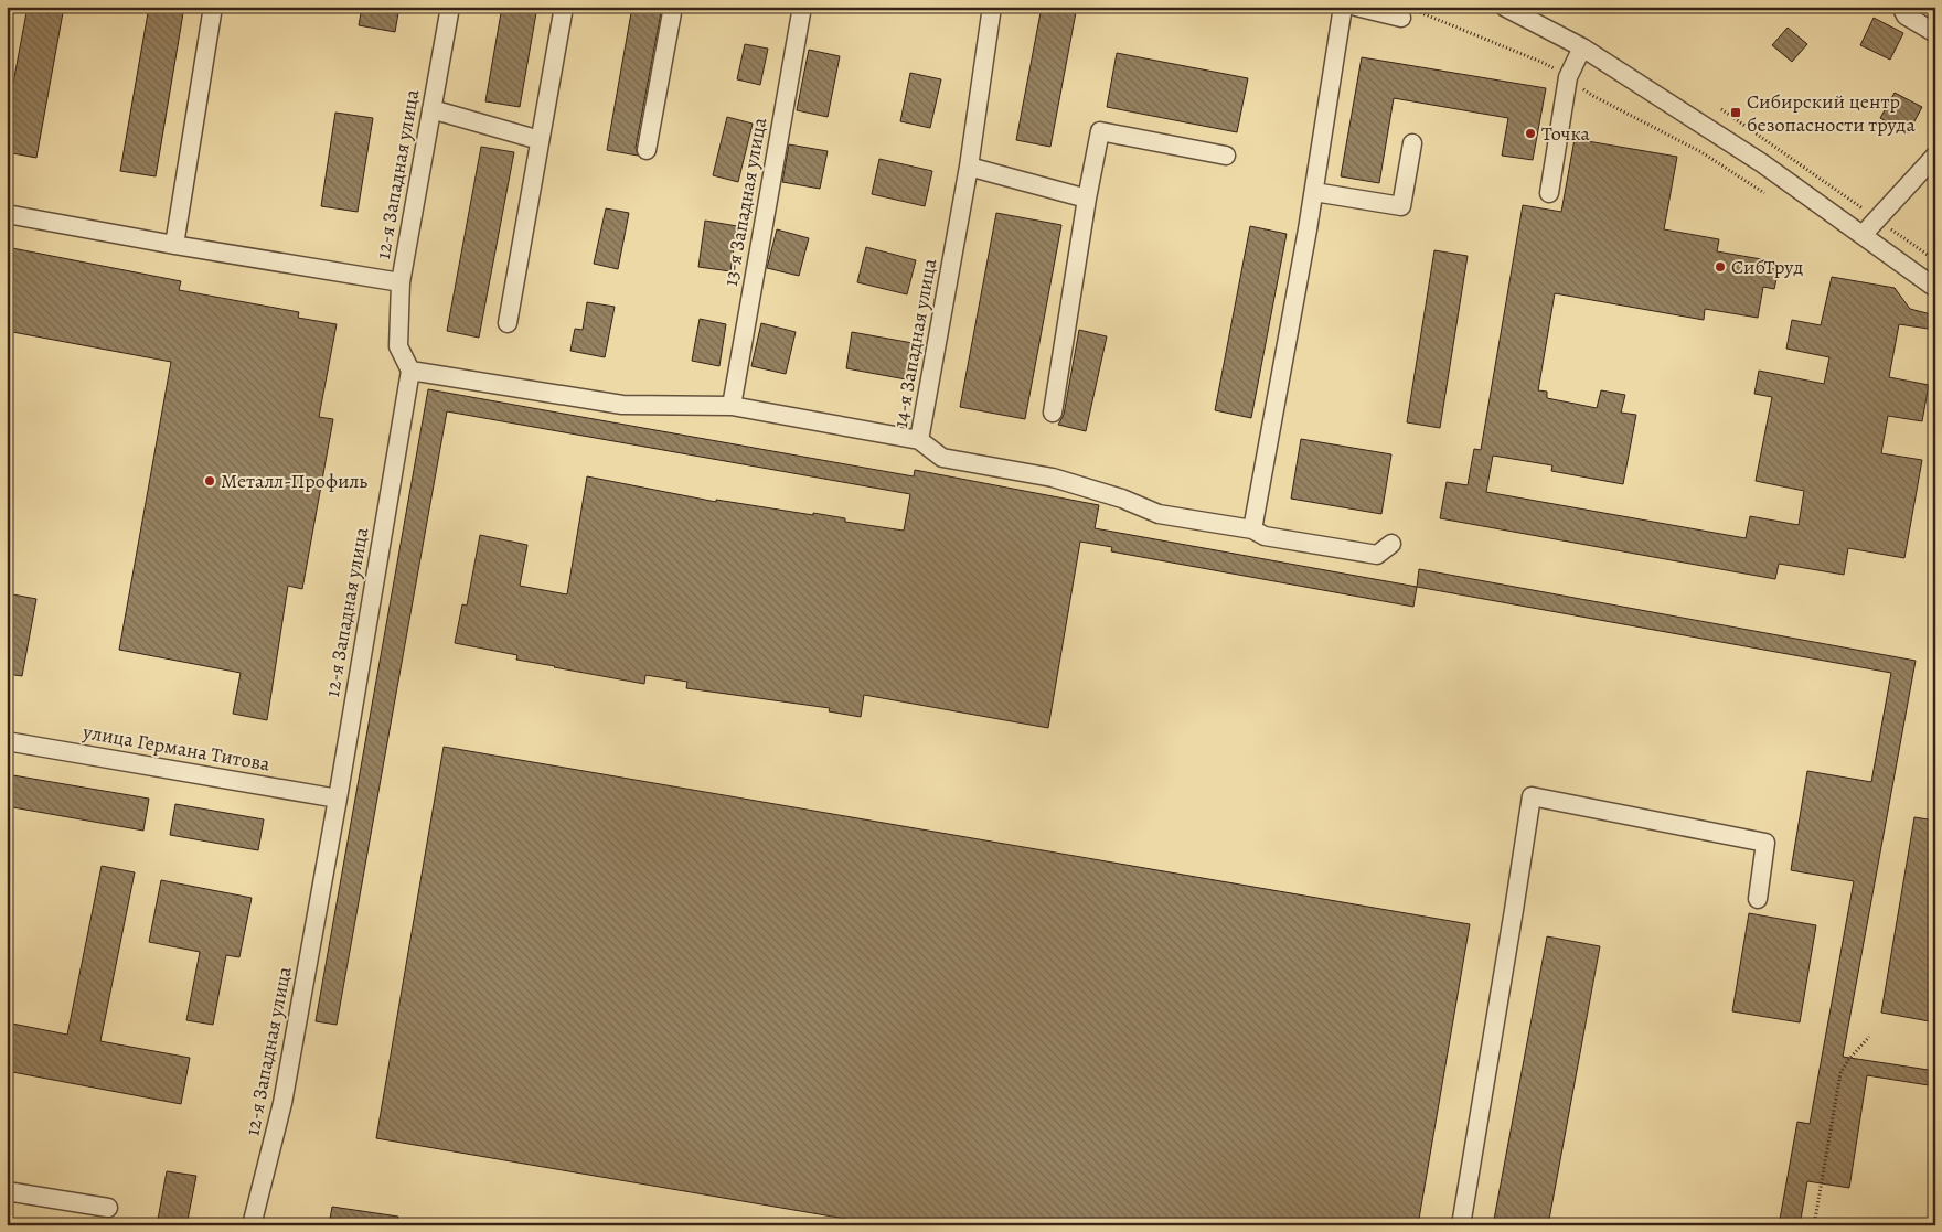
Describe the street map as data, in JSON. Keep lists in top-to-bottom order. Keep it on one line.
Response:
{"streets":{"street":["12-я Западная улица","13-я Западная улица","14-я Западная улица","улица Германа Титова"]},"crossings":[["12-я Западная улица","улица Германа Титова"]],"places":{"transit":["Сибирский центр безопасности труда"],"other":["Точка","СибТруд","Металл-Профиль"]}}
